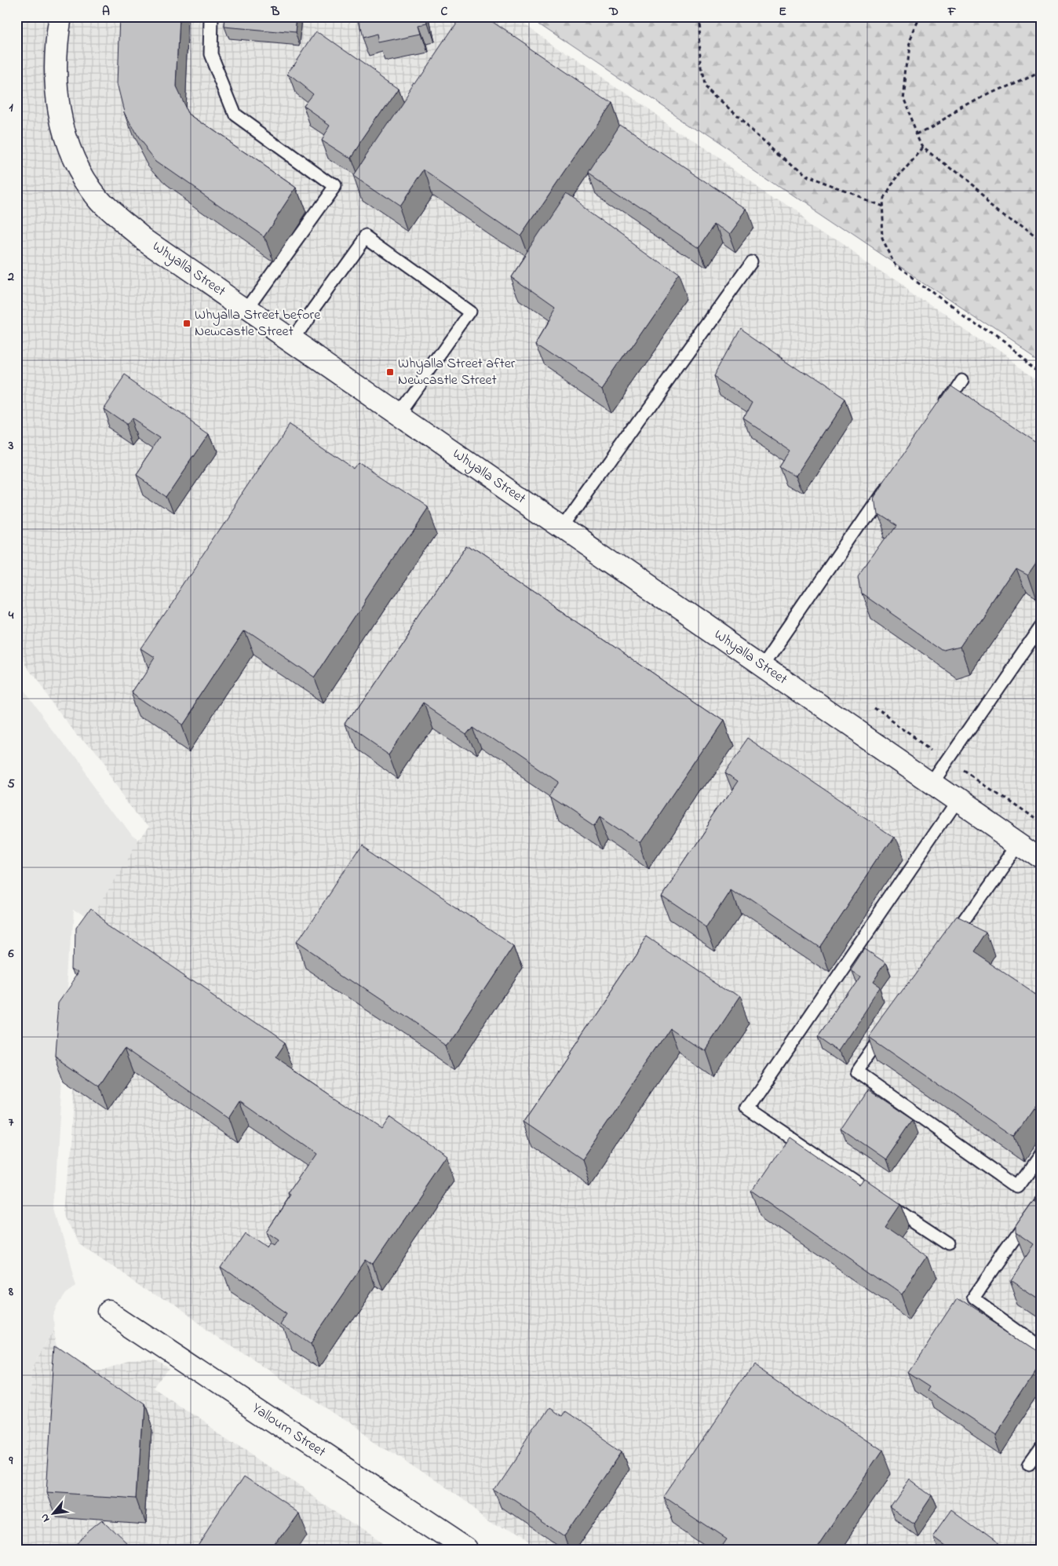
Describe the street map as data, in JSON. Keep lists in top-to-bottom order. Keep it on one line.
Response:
{"streets":{"street":["Whyalla Street","Yallourn Street"]},"places":{"transit":["Whyalla Street before Newcastle Street","Whyalla Street after Newcastle Street"]},"north":"bottom left","grid":{"columns":["A","B","C","D","E","F"],"rows":["1","2","3","4","5","6","7","8","9"]}}
